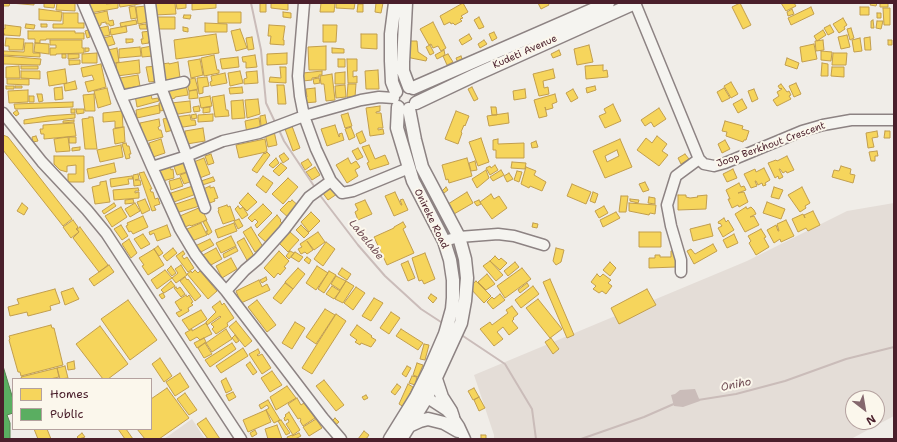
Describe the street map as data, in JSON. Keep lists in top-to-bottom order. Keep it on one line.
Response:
{"streets":{"main road":["Kudeti Avenue","Onireke Road"],"street":["Joop Berkhout Crescent"]},"crossings":[["Kudeti Avenue","Onireke Road"]],"water":["Labelabe","Oniho"],"legend":["Homes","Public"],"north":"bottom right"}
